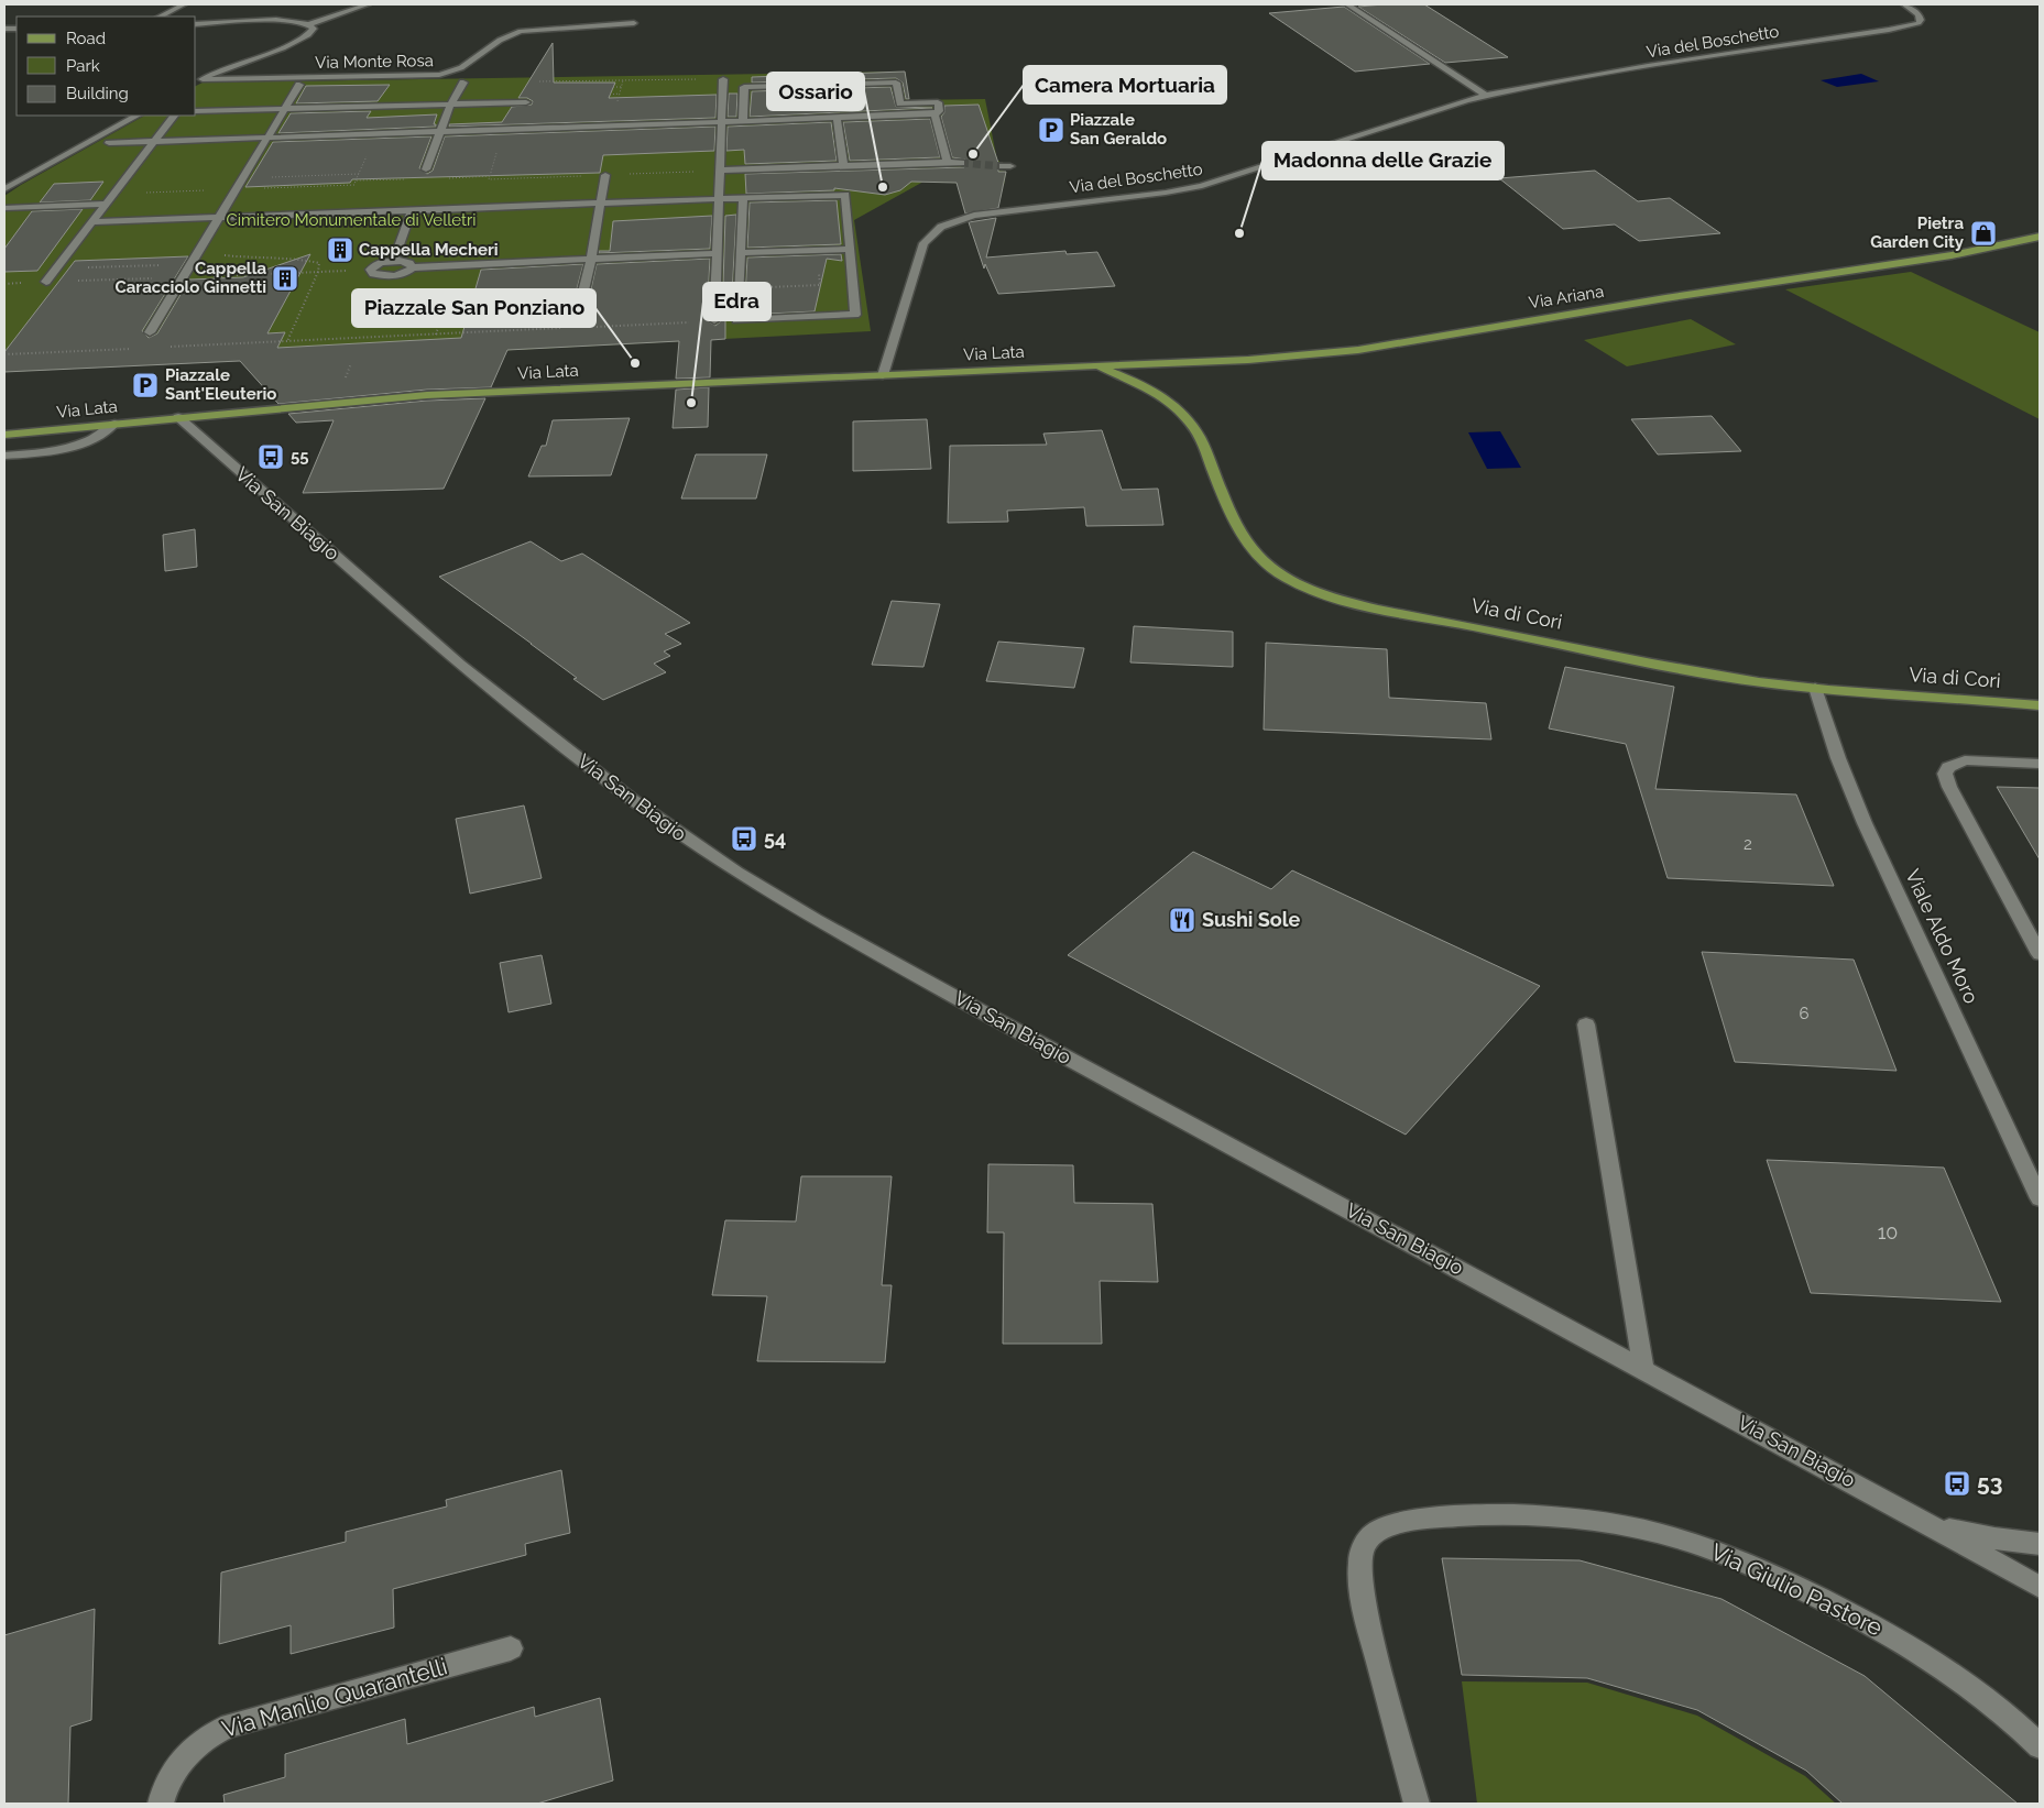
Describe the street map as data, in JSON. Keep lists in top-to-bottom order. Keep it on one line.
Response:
{"streets":{"main road":["Via Ariana","Via Lata","Via di Cori"],"street":["Via del Boschetto","Via Monte Rosa","Via San Biagio","Viale Aldo Moro","Via Giulio Pastore","Via Manlio Quarantelli"]},"crossings":[["Via del Boschetto","Via Lata"],["Via Ariana","Via Lata"],["Via Ariana","Via di Cori"],["Via Lata","Via San Biagio"],["Via Lata","Via di Cori"],["Via di Cori","Viale Aldo Moro"]],"parks":["Cimitero Monumentale di Velletri"],"places":{"parking":["Piazzale San Geraldo","Piazzale Sant'Eleuterio"],"other":["Camera Mortuaria","Ossario","Madonna delle Grazie","Piazzale San Ponziano","Edra"],"shop":["Pietra Garden City"],"building":["Cappella Mecheri","Cappella Caracciolo Ginnetti"],"bus stop":["55","54","53"],"restaurant":["Sushi Sole"]},"house_numbers":["2","6","10"],"legend":["Road","Park","Building"]}
